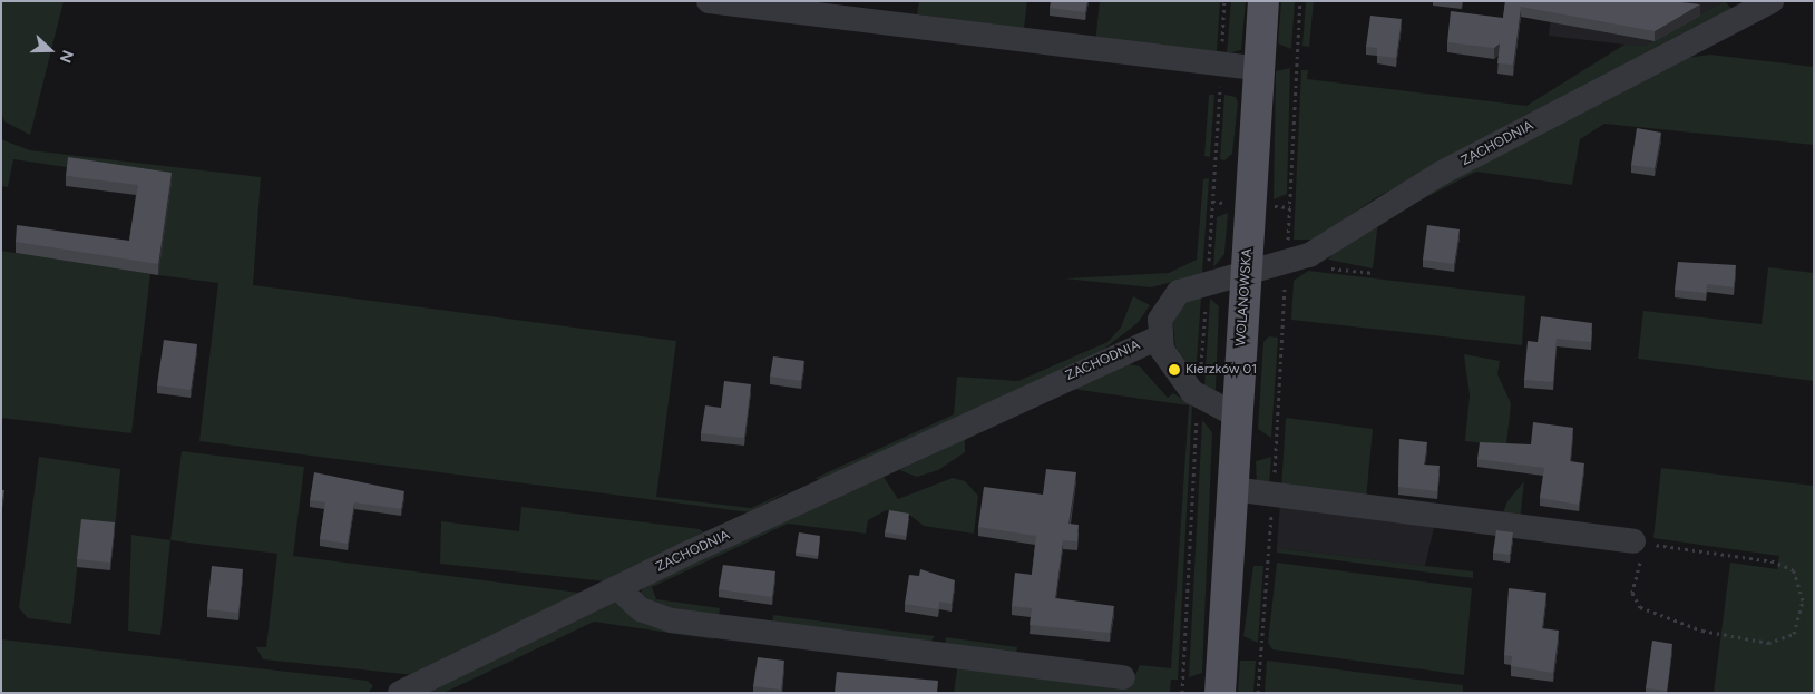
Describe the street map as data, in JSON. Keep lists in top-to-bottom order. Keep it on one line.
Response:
{"streets":{"main road":["WOLANOWSKA"],"street":["ZACHODNIA"]},"crossings":[["ZACHODNIA","WOLANOWSKA"]],"places":["Kierzków 01"],"north":"right"}
